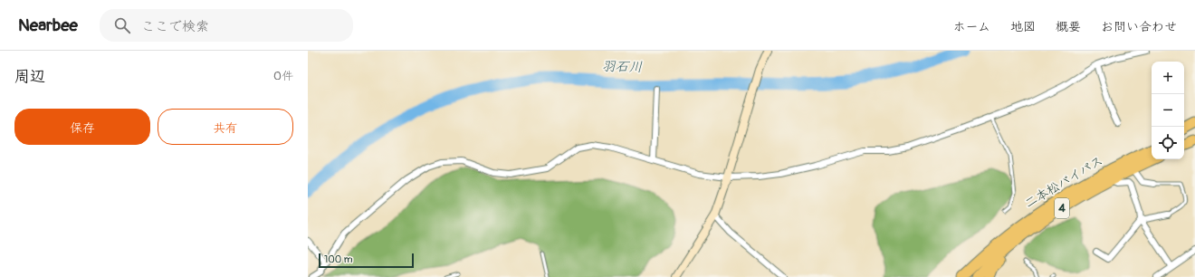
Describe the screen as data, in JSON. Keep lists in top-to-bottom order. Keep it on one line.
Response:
{"streets":{"highway":["二本松バイパス","4"]},"water":["羽石川"],"scale_bar":"100 m","page":{"header":"Nearbee","search":"ここで検索","nav":["ホーム","地図","概要","お問い合わせ"],"heading":["周辺","0件"],"map_buttons":["+","−"],"buttons":["保存","共有"],"scale":"100 m"}}
